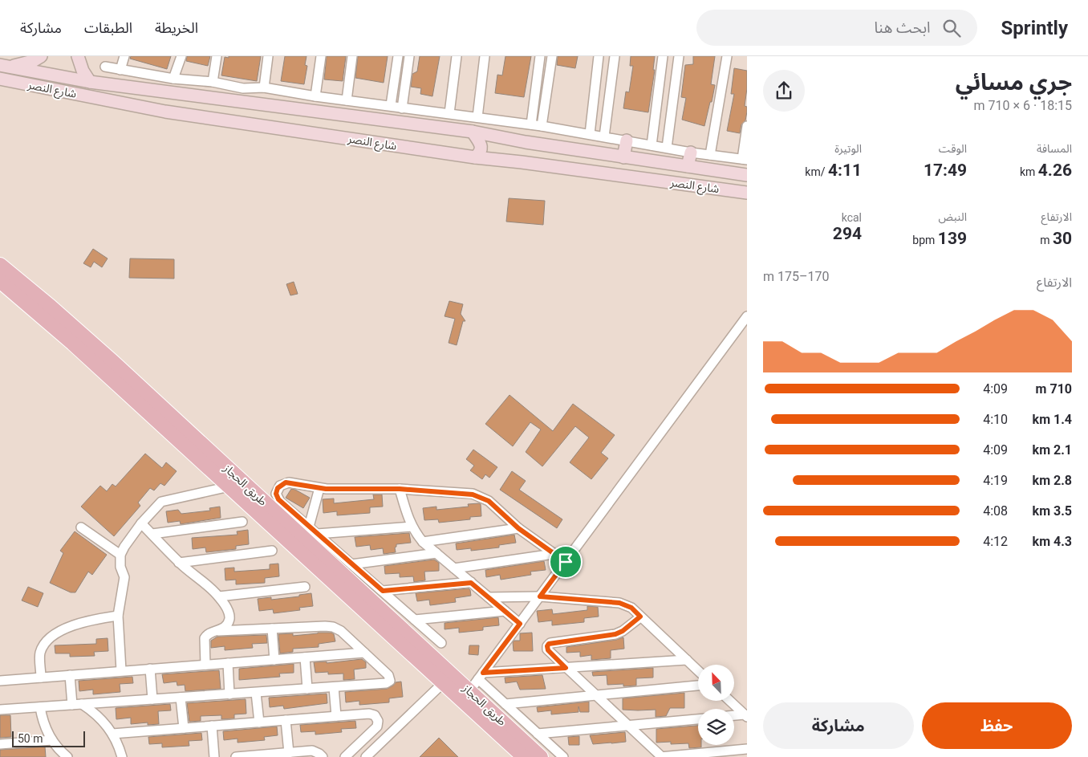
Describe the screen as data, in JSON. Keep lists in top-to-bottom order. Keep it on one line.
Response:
{"streets":{"main road":["شارع النصر","طريق الحجاز"]},"scale_bar":"50 m","north":"top left","page":{"header":"Sprintly","search":"ابحث هنا","nav":["الخريطة","الطبقات","مشاركة"],"heading":["جري مسائي","18:15 · 6 × 710 m"],"stats":[["المسافة","4.26 km"],["الوقت","17:49"],["الوتيرة","4:11 /km"],["الارتفاع","30 m"],["النبض","139 bpm"],["kcal","294"]],"chart":["الارتفاع","170–175 m"],"list":[{"name":"710 m","note":"4:09"},{"name":"1.4 km","note":"4:10"},{"name":"2.1 km","note":"4:09"},{"name":"2.8 km","note":"4:19"},{"name":"3.5 km","note":"4:08"},{"name":"4.3 km","note":"4:12"}],"buttons":["حفظ","مشاركة"],"scale":"50 m"}}
